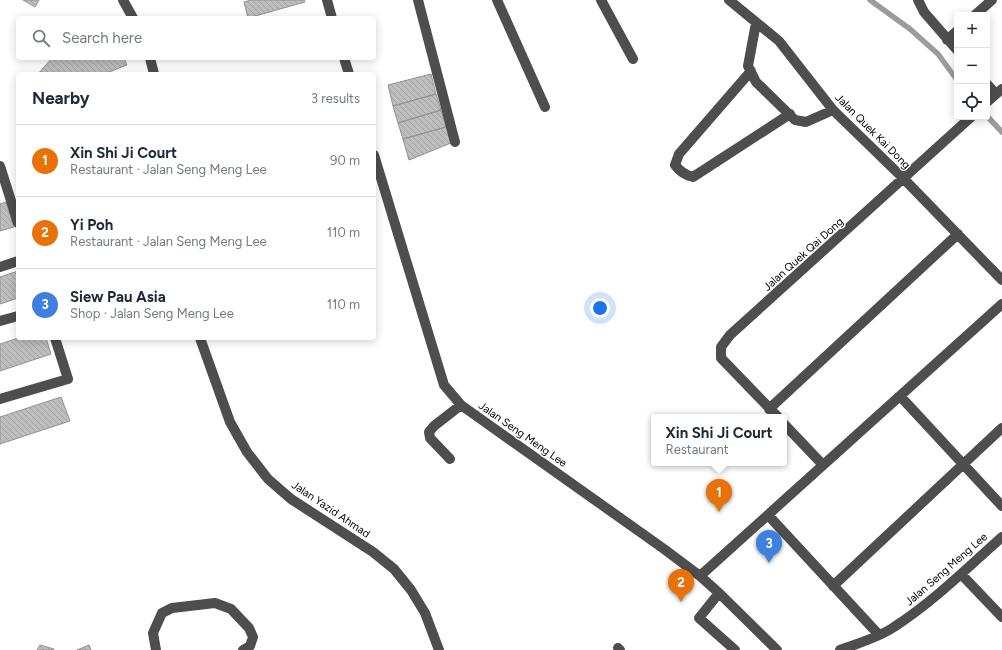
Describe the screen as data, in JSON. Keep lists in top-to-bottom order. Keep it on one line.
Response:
{"streets":{"street":["Jalan Quek Kai Dong","Jalan Quek Qai Dong","Jalan Seng Meng Lee","Jalan Yazid Ahmad"]},"crossings":[["Jalan Quek Kai Dong","Jalan Quek Qai Dong"]],"page":{"map_buttons":["+","−"],"search":"Search here","heading":["Nearby","3 results"],"list":[{"mark":"1","name":"Xin Shi Ji Court","note":"Restaurant · Jalan Seng Meng Lee","value":"90 m"},{"mark":"2","name":"Yi Poh","note":"Restaurant · Jalan Seng Meng Lee","value":"110 m"},{"mark":"3","name":"Siew Pau Asia","note":"Shop · Jalan Seng Meng Lee","value":"110 m"}],"popup":["Xin Shi Ji Court","Restaurant"],"pins":["1","3","2"]}}
